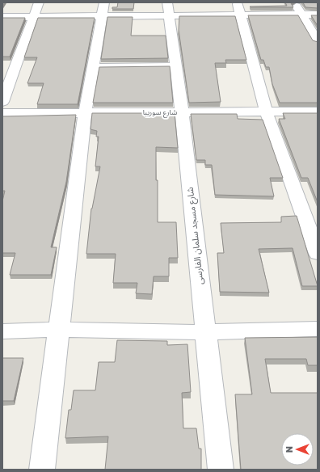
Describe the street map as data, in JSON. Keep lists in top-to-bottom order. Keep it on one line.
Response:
{"streets":{"street":["شارع سوريبا","شارع مسجد سلمان الفارسى"]},"crossings":[["شارع سوريبا","شارع مسجد سلمان الفارسى"]],"north":"left"}
